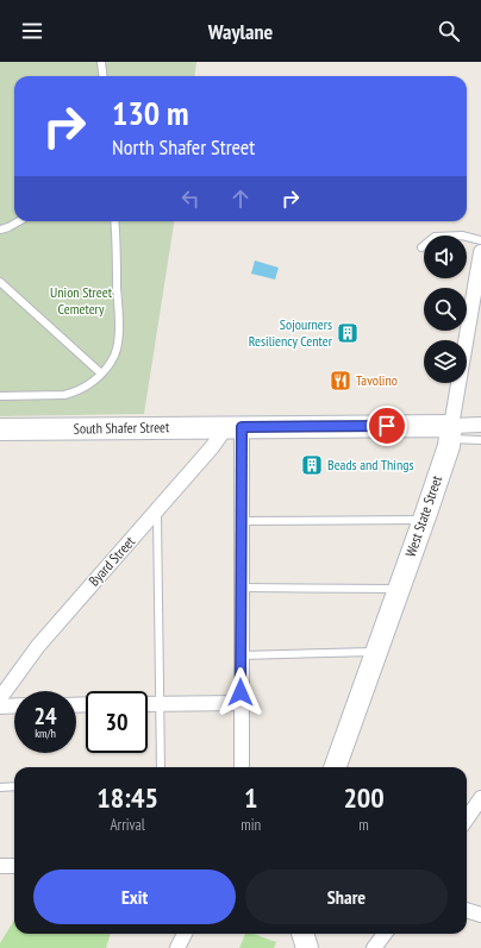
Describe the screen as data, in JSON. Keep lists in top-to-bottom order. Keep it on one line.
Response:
{"streets":{"street":["South Shafer Street","West State Street","Byard Street"]},"crossings":[["South Shafer Street","West State Street"],["South Shafer Street","Byard Street"]],"parks":["Union Street Cemetery"],"places":{"building":["Sojourners Resiliency Center","Beads and Things"],"restaurant":["Tavolino"]},"page":{"header":"Waylane","turn":["130 m","North Shafer Street"],"speed":"24 km/h","limit":"30","eta":["18:45","Arrival","1","min","200","m"],"buttons":["Exit","Share"]}}
